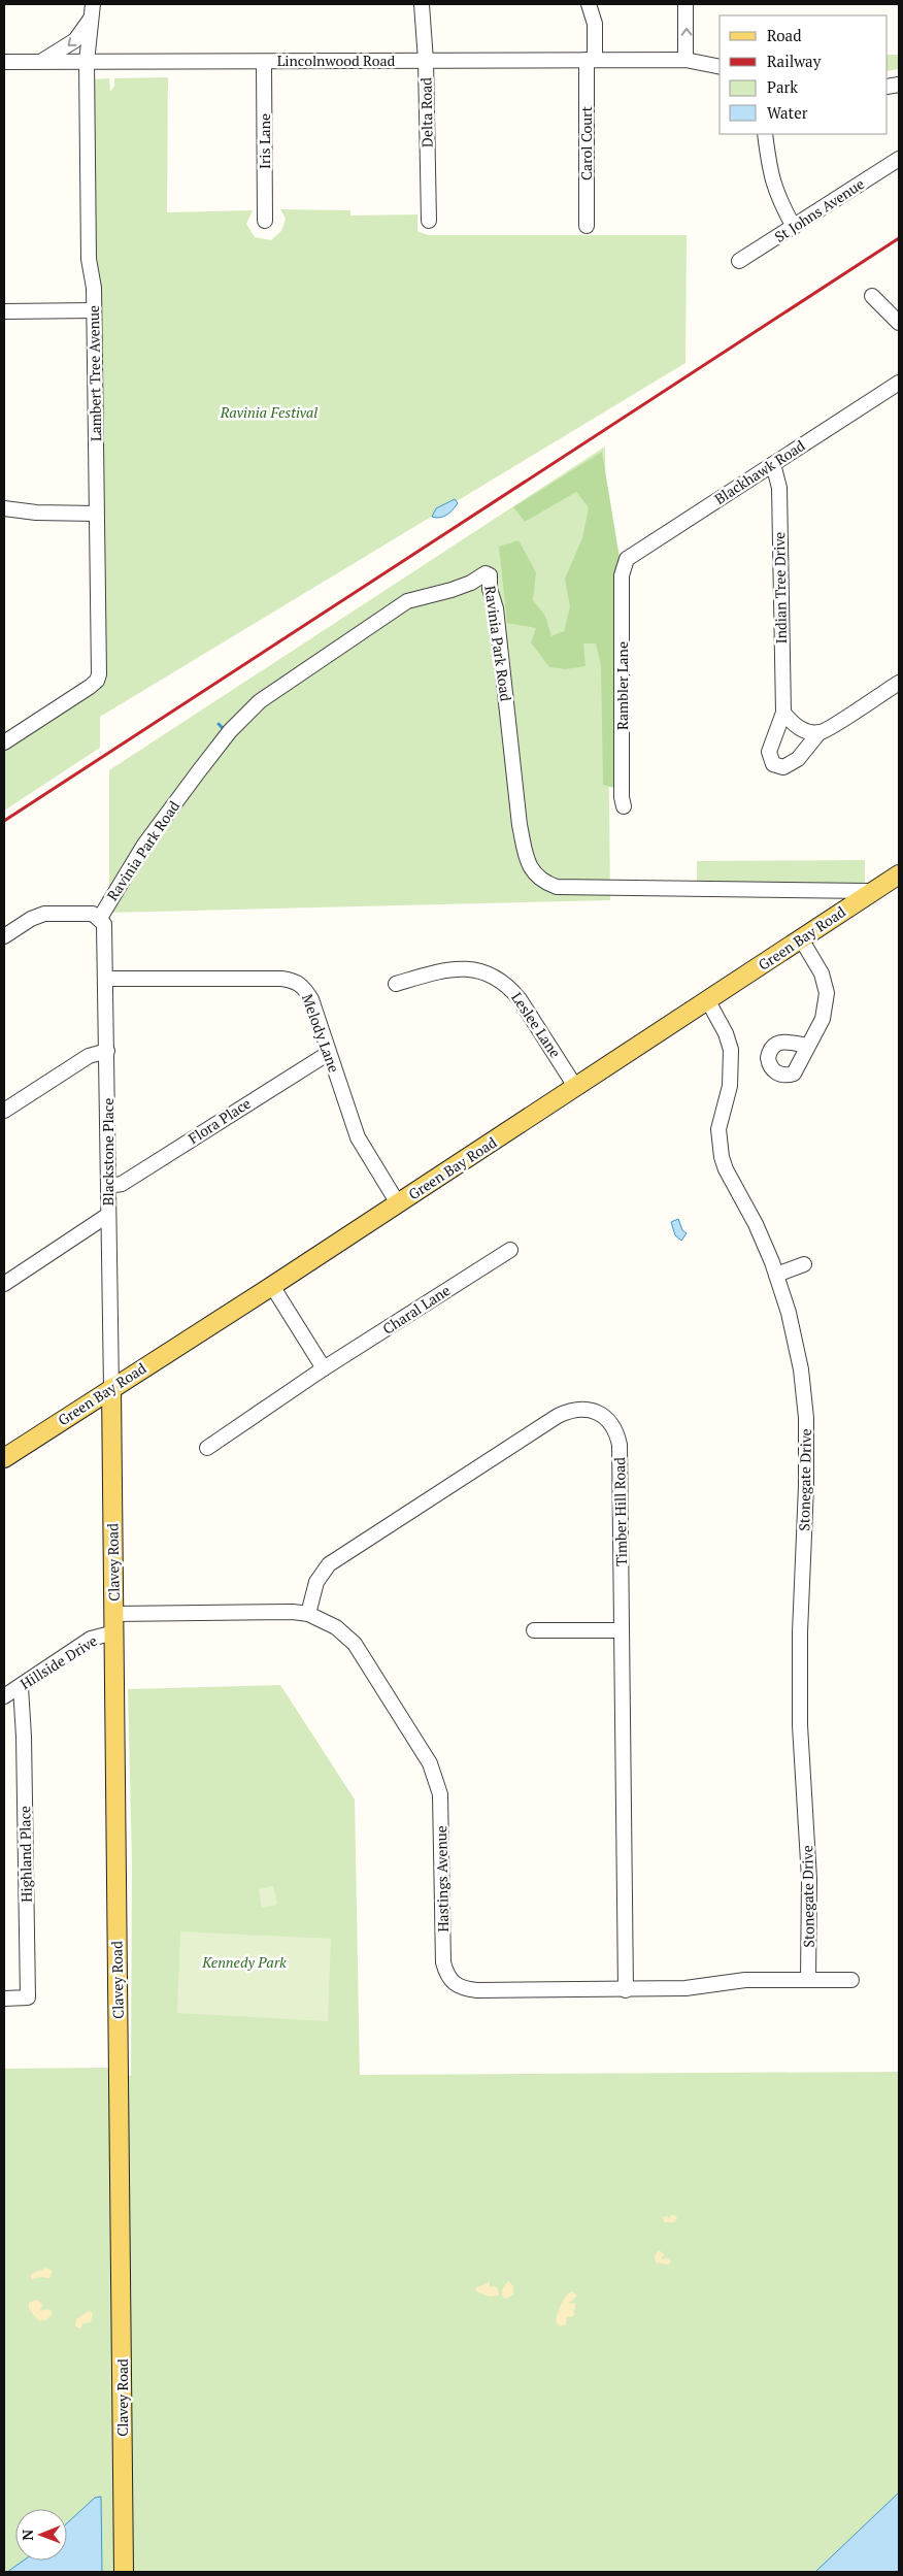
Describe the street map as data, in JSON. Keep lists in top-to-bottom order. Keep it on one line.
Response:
{"streets":{"main road":["Green Bay Road","Clavey Road"],"street":["Lincolnwood Road","Delta Road","Iris Lane","Carol Court","St Johns Avenue","Lambert Tree Avenue","Blackhawk Road","Indian Tree Drive","Ravinia Park Road","Rambler Lane","Leslee Lane","Melody Lane","Flora Place","Blackstone Place","Charal Lane","Stonegate Drive","Timber Hill Road","Hillside Drive","Highland Place","Hastings Avenue"]},"crossings":[["Lincolnwood Road","Delta Road"],["Lincolnwood Road","Iris Lane"],["Lincolnwood Road","Carol Court"],["Lincolnwood Road","Lambert Tree Avenue"],["Blackhawk Road","Indian Tree Drive"],["Blackhawk Road","Rambler Lane"],["Ravinia Park Road","Green Bay Road"],["Ravinia Park Road","Blackstone Place"],["Green Bay Road","Leslee Lane"],["Green Bay Road","Melody Lane"],["Green Bay Road","Blackstone Place"],["Green Bay Road","Stonegate Drive"],["Green Bay Road","Clavey Road"],["Melody Lane","Flora Place"],["Melody Lane","Blackstone Place"],["Flora Place","Blackstone Place"],["Blackstone Place","Clavey Road"],["Stonegate Drive","Hastings Avenue"],["Timber Hill Road","Hastings Avenue"],["Clavey Road","Hillside Drive"],["Clavey Road","Hastings Avenue"],["Hillside Drive","Highland Place"]],"parks":["Ravinia Festival","Kennedy Park"],"legend":["Road","Railway","Park","Water"],"north":"left"}
